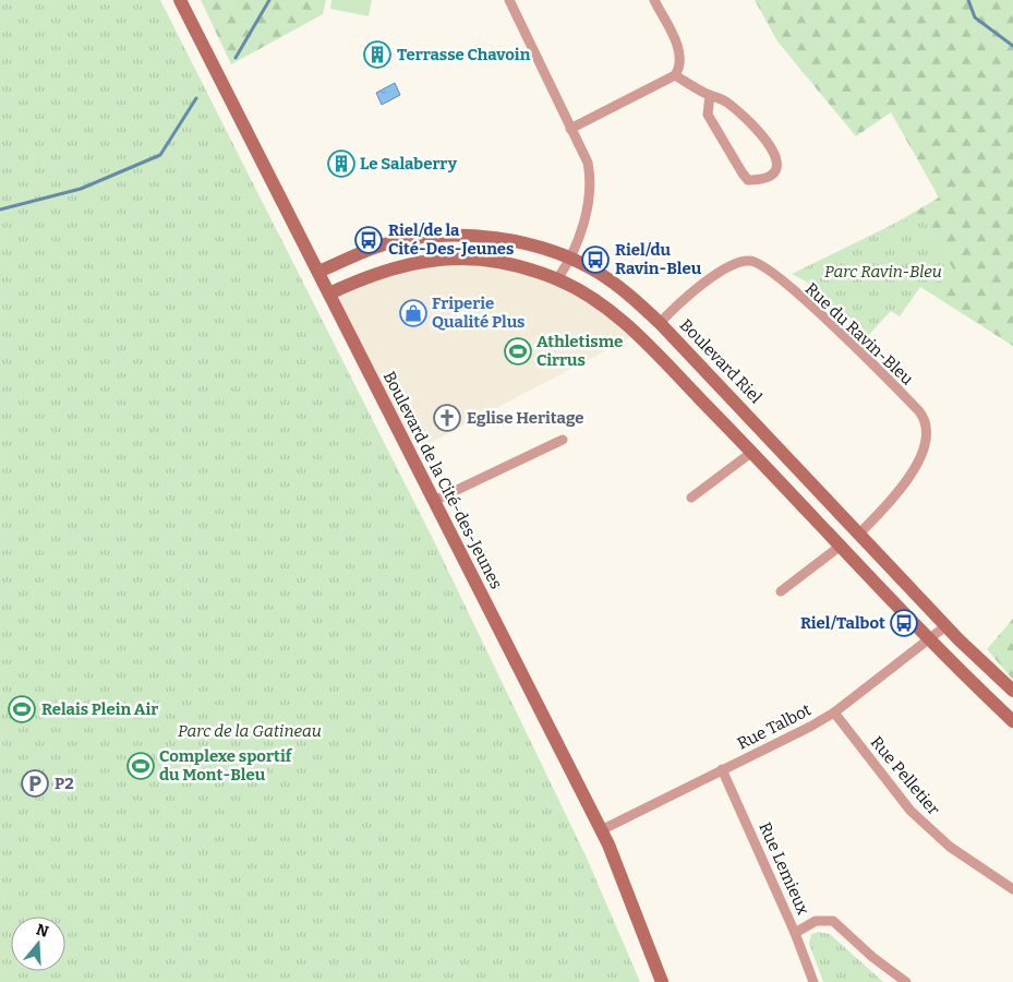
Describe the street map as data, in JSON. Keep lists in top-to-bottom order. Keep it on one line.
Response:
{"streets":{"street":["Rue du Ravin-Bleu","Boulevard Riel","Boulevard de la Cité-des-Jeunes","Rue Talbot","Rue Pelletier","Rue Lemieux"]},"crossings":[["Rue du Ravin-Bleu","Boulevard Riel"],["Boulevard Riel","Boulevard de la Cité-des-Jeunes"],["Boulevard Riel","Rue Talbot"],["Boulevard de la Cité-des-Jeunes","Rue Talbot"],["Rue Talbot","Rue Pelletier"],["Rue Talbot","Rue Lemieux"]],"parks":["Parc Ravin-Bleu","Parc de la Gatineau"],"places":{"building":["Terrasse Chavoin","Le Salaberry"],"bus stop":["Riel/de la Cité-Des-Jeunes","Riel/du Ravin-Bleu","Riel/Talbot"],"shop":["Friperie Qualité Plus"],"sports":["Athletisme Cirrus","Relais Plein Air","Complexe sportif du Mont-Bleu"],"church":["Eglise Heritage"],"parking":["P2"]},"north":"top"}
